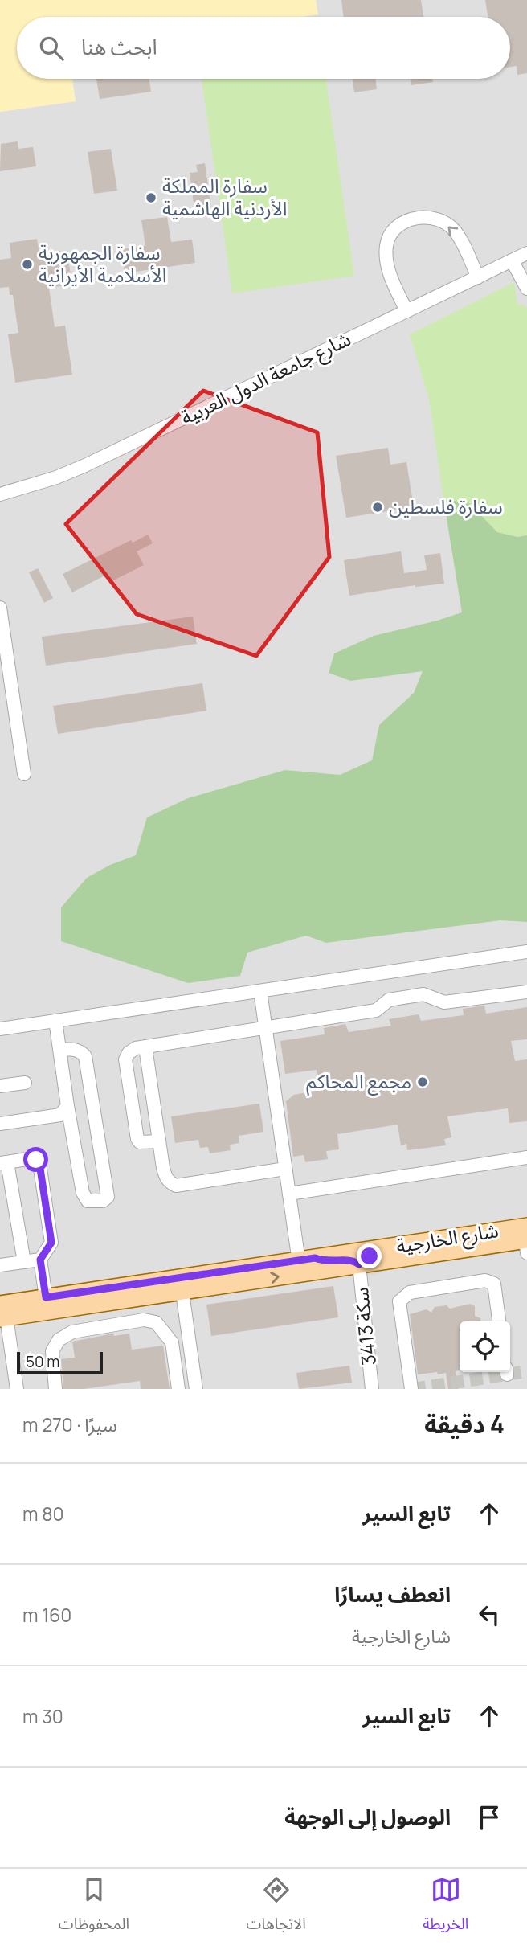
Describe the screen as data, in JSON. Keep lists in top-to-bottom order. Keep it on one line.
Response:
{"streets":{"main road":["شارع الخارجية"],"street":["شارع جامعة الدول العربية","سكة 3413"]},"crossings":[["شارع الخارجية","سكة 3413"]],"places":["سفارة المملكة الأردنية الهاشمية","سفارة الجمهورية الأسلامية الأيرانية","سفارة فلسطين","مجمع المحاكم"],"scale_bar":"50 m","page":{"search":"ابحث هنا","scale":"50 m","heading":["4 دقيقة","سيرًا · 270 m"],"list":[["تابع السير","80 m"],["انعطف يسارًا","شارع الخارجية","160 m"],["تابع السير","30 m"],"الوصول إلى الوجهة"],"nav":["الخريطة","الاتجاهات","المحفوظات"]}}
